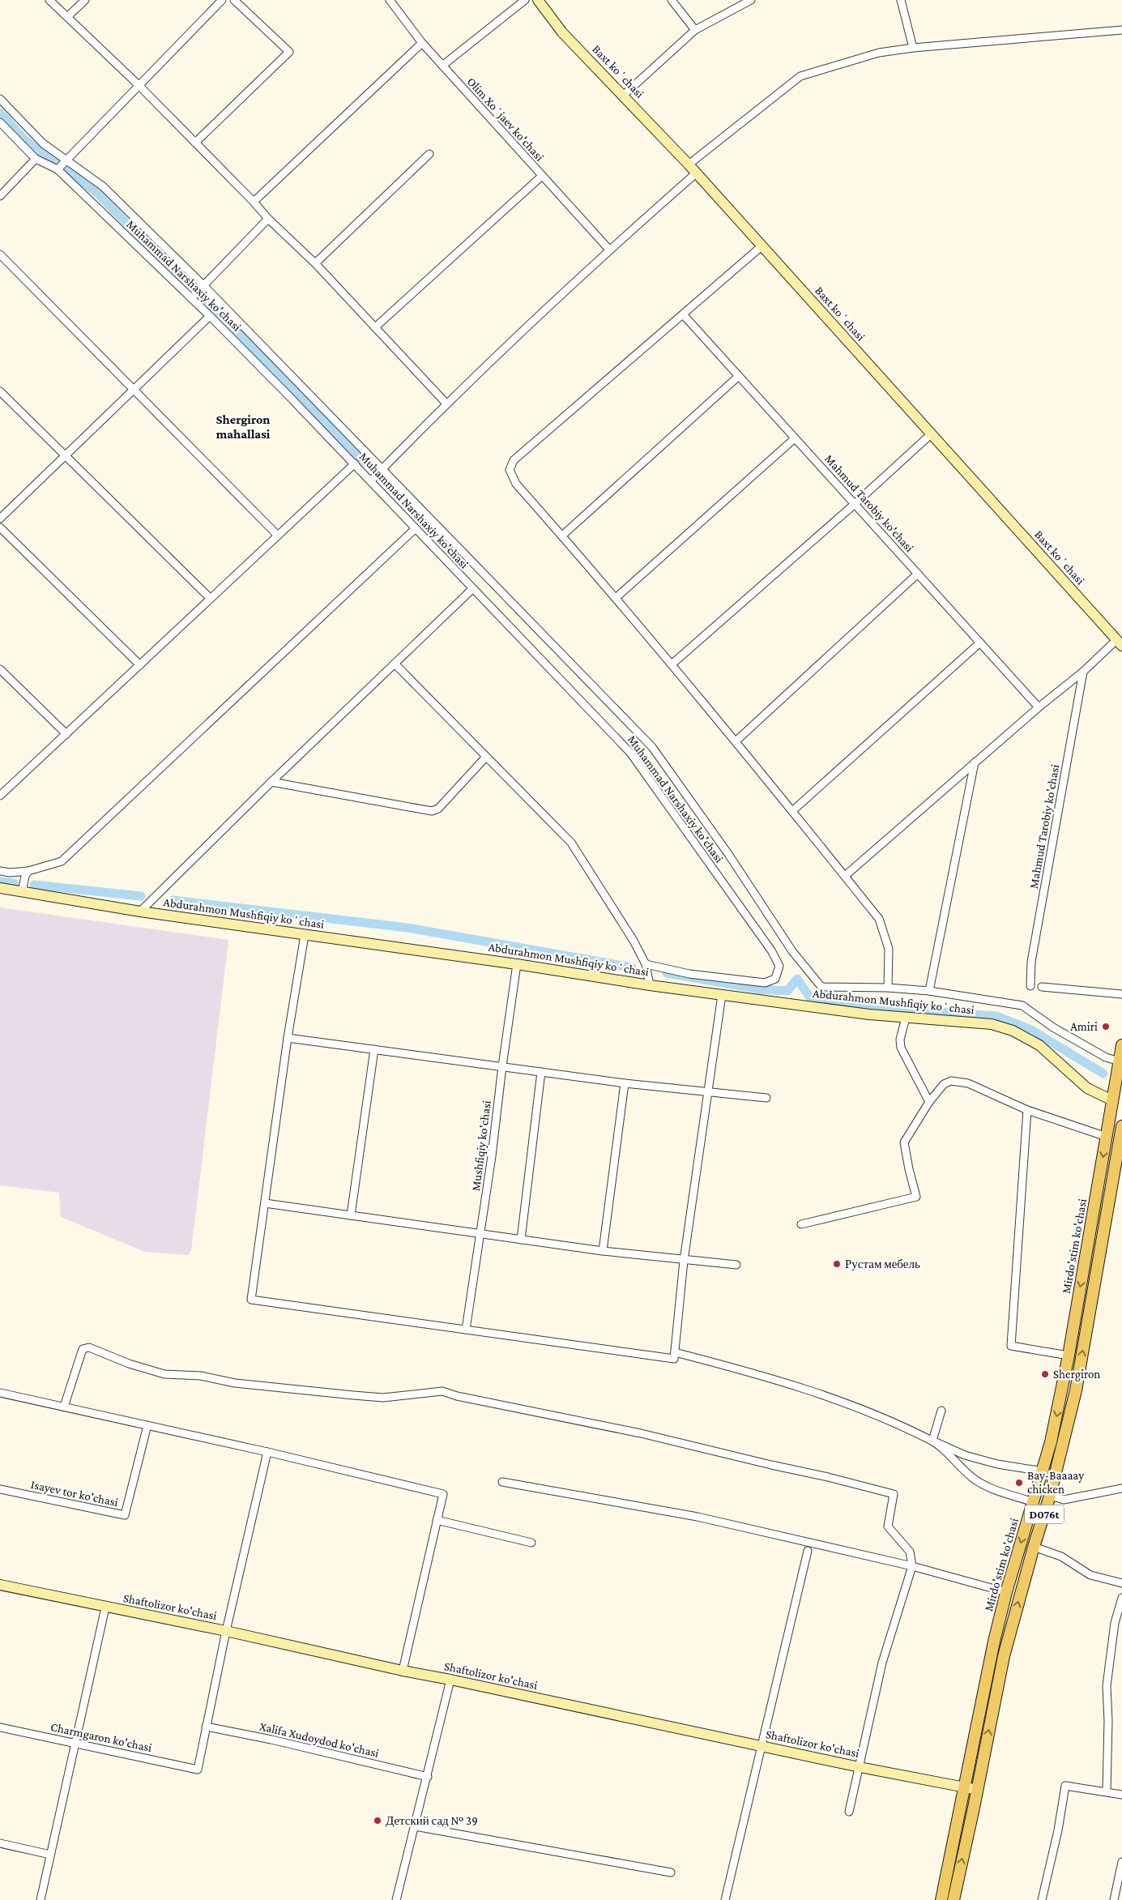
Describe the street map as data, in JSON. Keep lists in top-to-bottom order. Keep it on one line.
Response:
{"streets":{"main road":["Mirdo'stim ko'chasi","D076t"],"street":["Baxt koʻchasi","Olim Xoʻjaev ko'chasi","Muhammad Narshaxiy ko'chasi","Mahmud Tarobiy ko'chasi","Abdurahmon Mushfiqiy koʻchasi","Mushfiqiy ko'chasi","Isayev tor ko'chasi","Shaftolizor ko'chasi","Charmgaron ko'chasi","Xalifa Xudoydod ko'chasi"]},"crossings":[["Abdurahmon Mushfiqiy koʻchasi","Mushfiqiy ko'chasi"],["Abdurahmon Mushfiqiy koʻchasi","Mirdo'stim ko'chasi"],["Mirdo'stim ko'chasi","Shaftolizor ko'chasi"],["D076t","Shaftolizor ko'chasi"],["Charmgaron ko'chasi","Xalifa Xudoydod ko'chasi"]],"districts":["Shergiron mahallasi"],"places":["Amiri","Рустам мебель","Shergiron","Bay-Baaaay chicken","Детский сад № 39"]}
